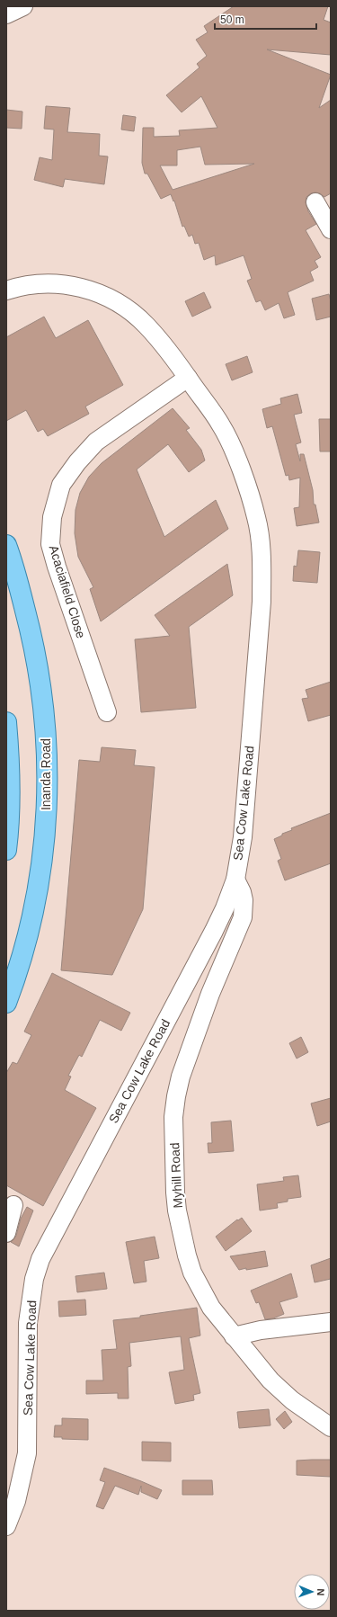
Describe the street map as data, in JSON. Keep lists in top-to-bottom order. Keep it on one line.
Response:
{"streets":{"main road":["Inanda Road"],"street":["Acaciafield Close","Sea Cow Lake Road","Myhill Road"]},"crossings":[["Acaciafield Close","Sea Cow Lake Road"],["Sea Cow Lake Road","Myhill Road"]],"scale_bar":"50 m","north":"right"}
